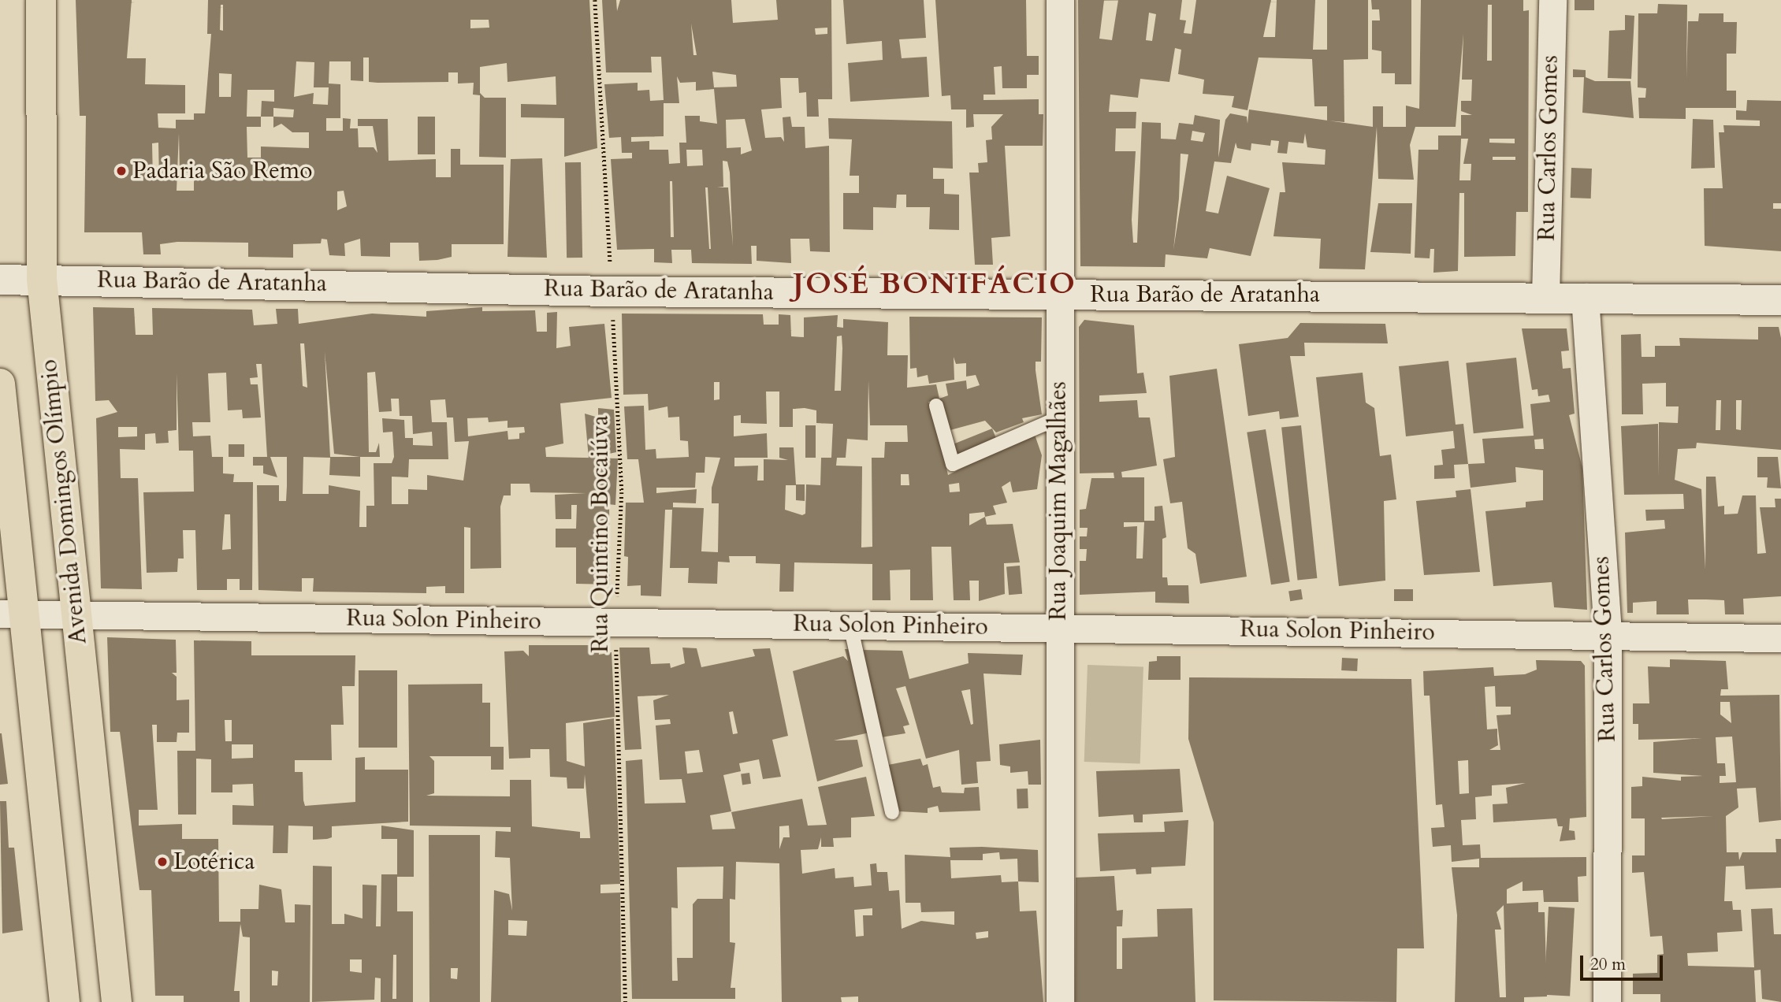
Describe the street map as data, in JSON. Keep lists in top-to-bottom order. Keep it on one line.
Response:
{"streets":{"main road":["Avenida Domingos Olímpio"],"street":["Rua Carlos Gomes","Rua Barão de Aratanha","Rua Joaquim Magalhães","Rua Solon Pinheiro"],"path":["Rua Quintino Bocaiúva"]},"crossings":[["Rua Carlos Gomes","Rua Barão de Aratanha"],["Rua Carlos Gomes","Rua Solon Pinheiro"],["Rua Barão de Aratanha","Rua Joaquim Magalhães"],["Rua Barão de Aratanha","Avenida Domingos Olímpio"],["Rua Barão de Aratanha","Rua Quintino Bocaiúva"],["Rua Joaquim Magalhães","Rua Solon Pinheiro"],["Avenida Domingos Olímpio","Rua Solon Pinheiro"],["Rua Quintino Bocaiúva","Rua Solon Pinheiro"]],"districts":["JOSÉ BONIFÁCIO"],"places":["Padaria São Remo","Lotérica"],"scale_bar":"20 m"}
